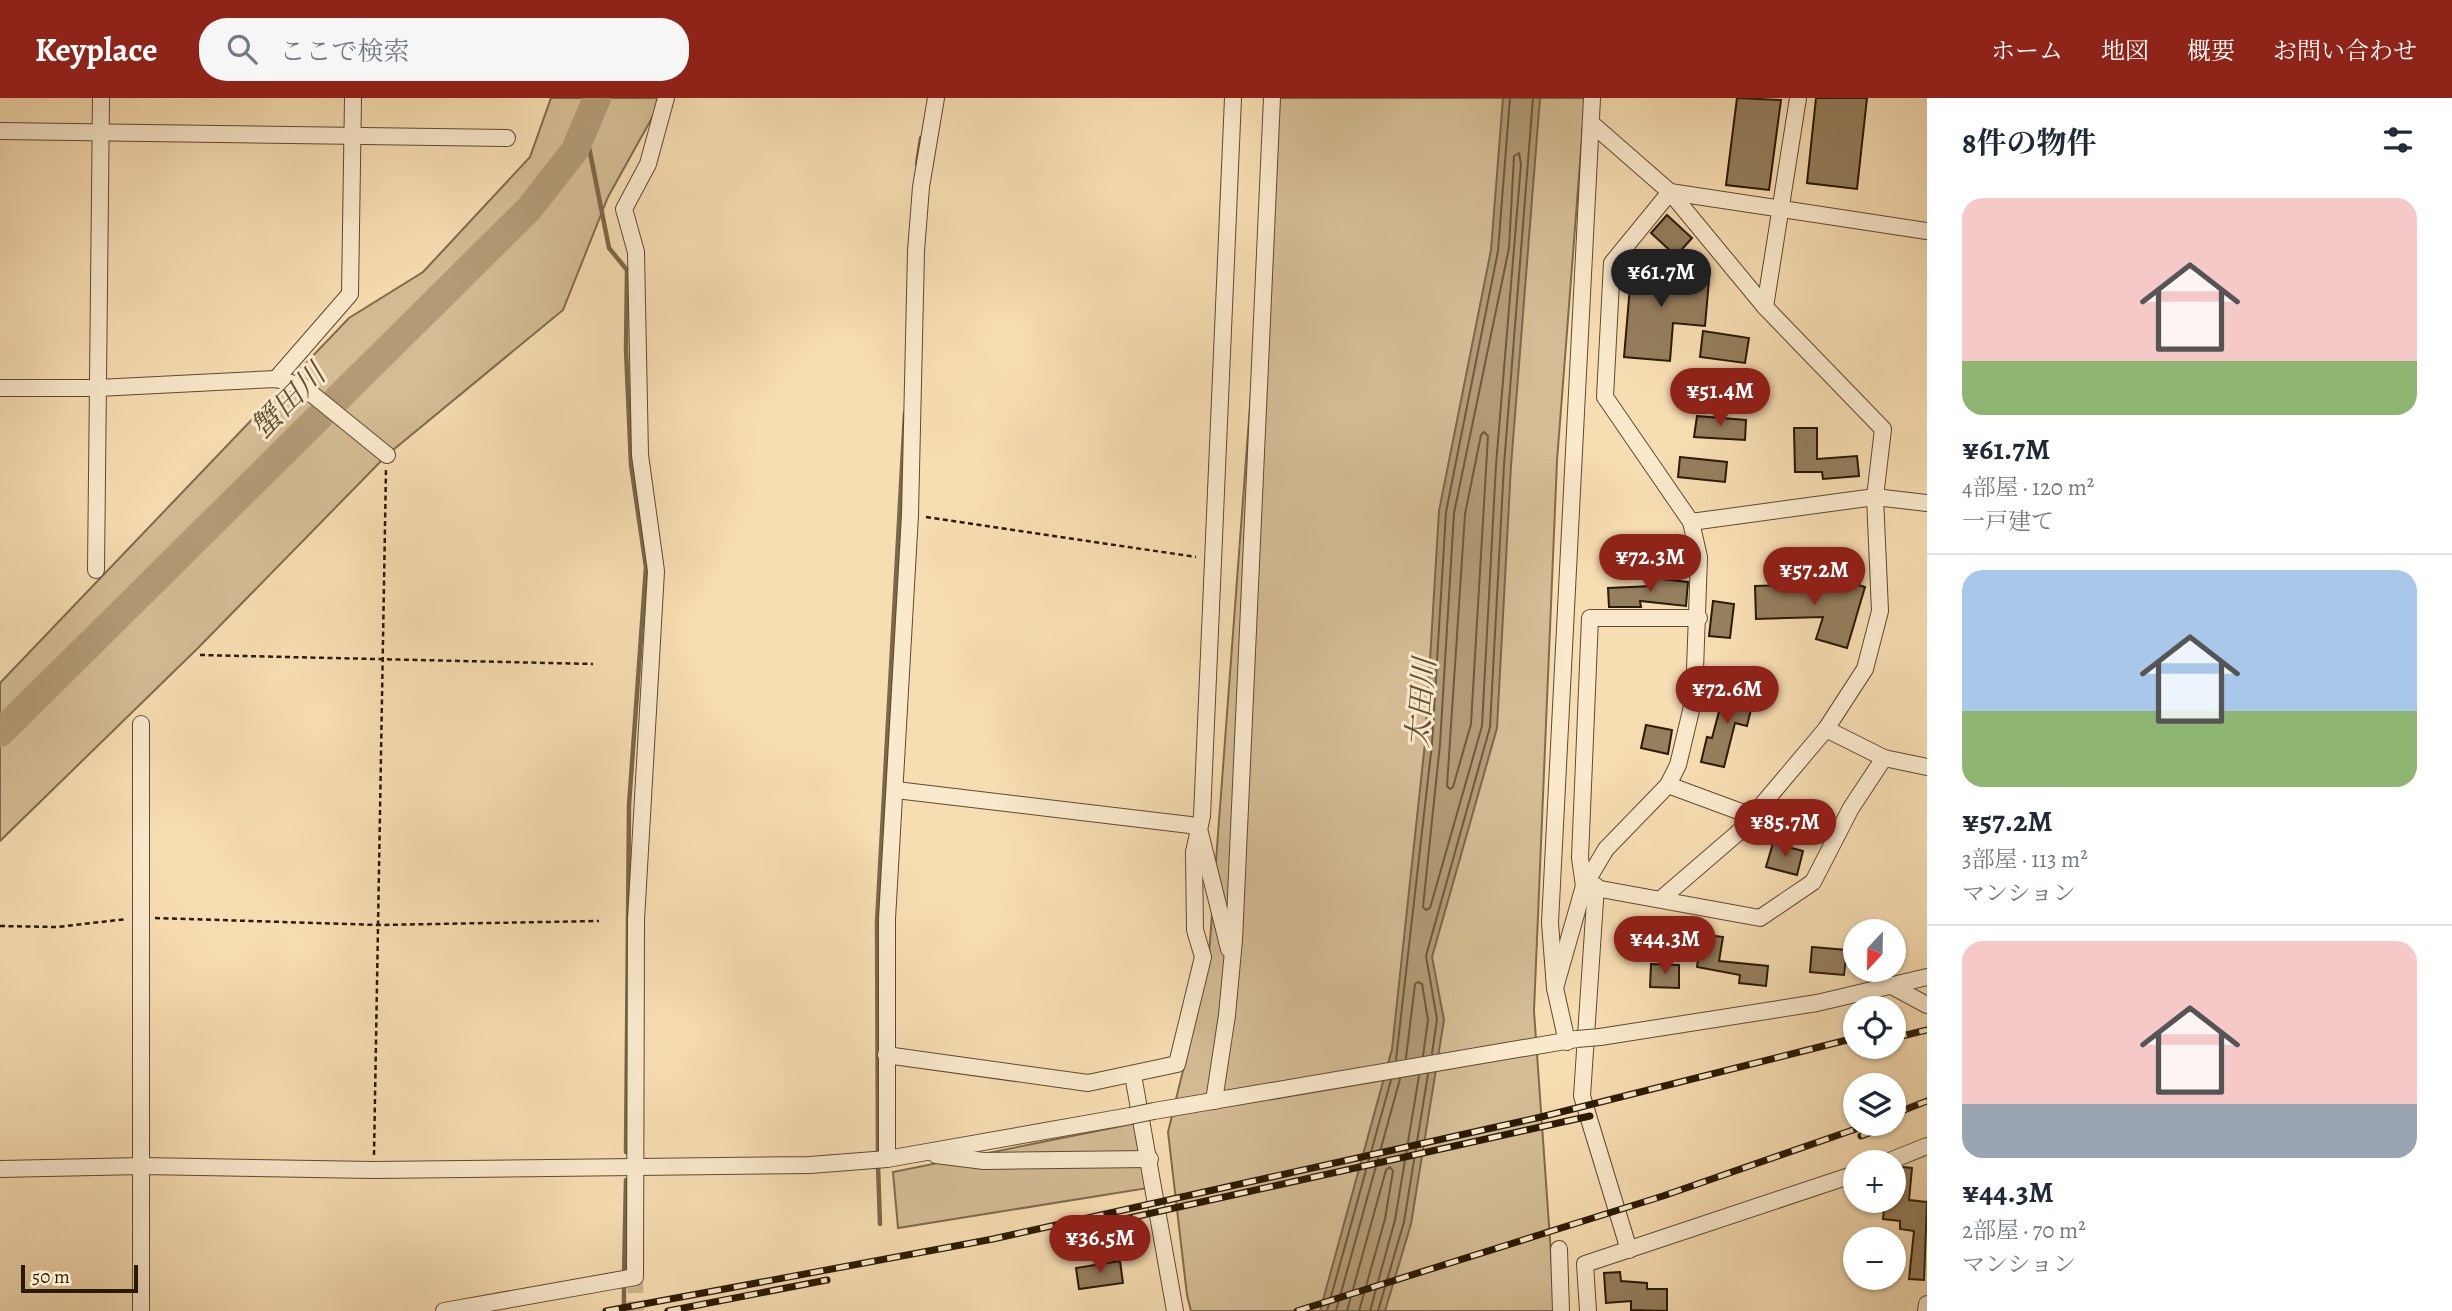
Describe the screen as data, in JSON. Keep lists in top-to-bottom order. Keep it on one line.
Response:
{"water":["蟹田川","太田川"],"scale_bar":"50 m","north":"bottom","page":{"header":"Keyplace","search":"ここで検索","nav":["ホーム","地図","概要","お問い合わせ"],"heading":"8件の物件","list":[{"name":"¥61.7M","note":"4部屋 · 120 m² · 一戸建て"},{"name":"¥57.2M","note":"3部屋 · 113 m² · マンション"},{"name":"¥44.3M","note":"2部屋 · 70 m² · マンション"}],"price":["¥61.7M","¥51.4M","¥72.3M","¥57.2M","¥72.6M","¥85.7M","¥44.3M","¥36.5M"],"map_buttons":["+","−"],"scale":"50 m"}}
